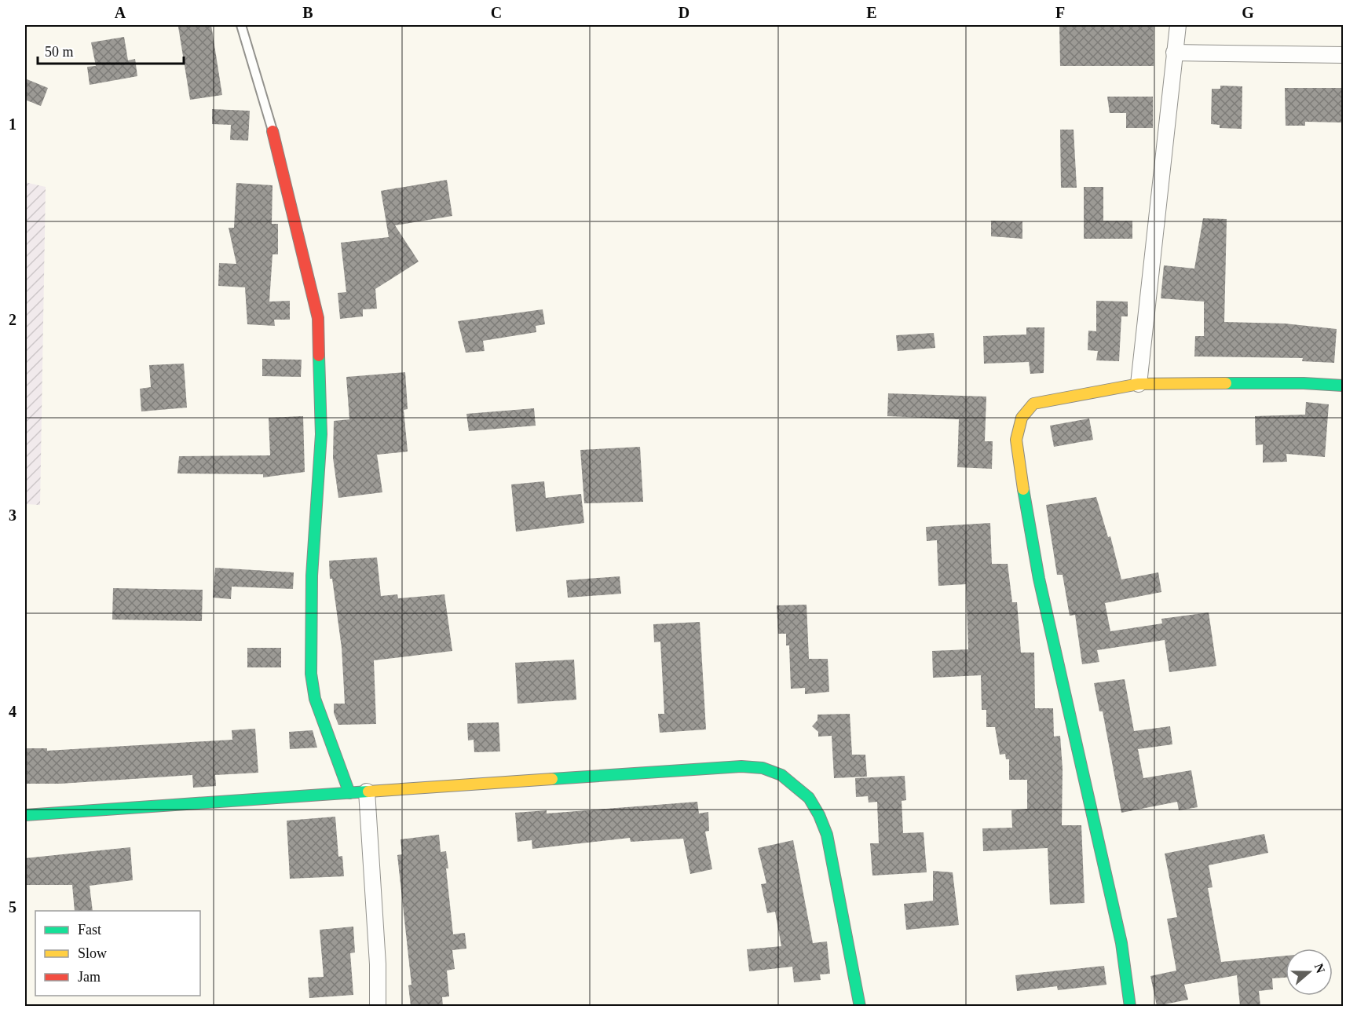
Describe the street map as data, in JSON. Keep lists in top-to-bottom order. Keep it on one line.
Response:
{"legend":["Fast","Slow","Jam"],"scale_bar":"50 m","north":"right","grid":{"columns":["A","B","C","D","E","F","G"],"rows":["1","2","3","4","5"]}}
